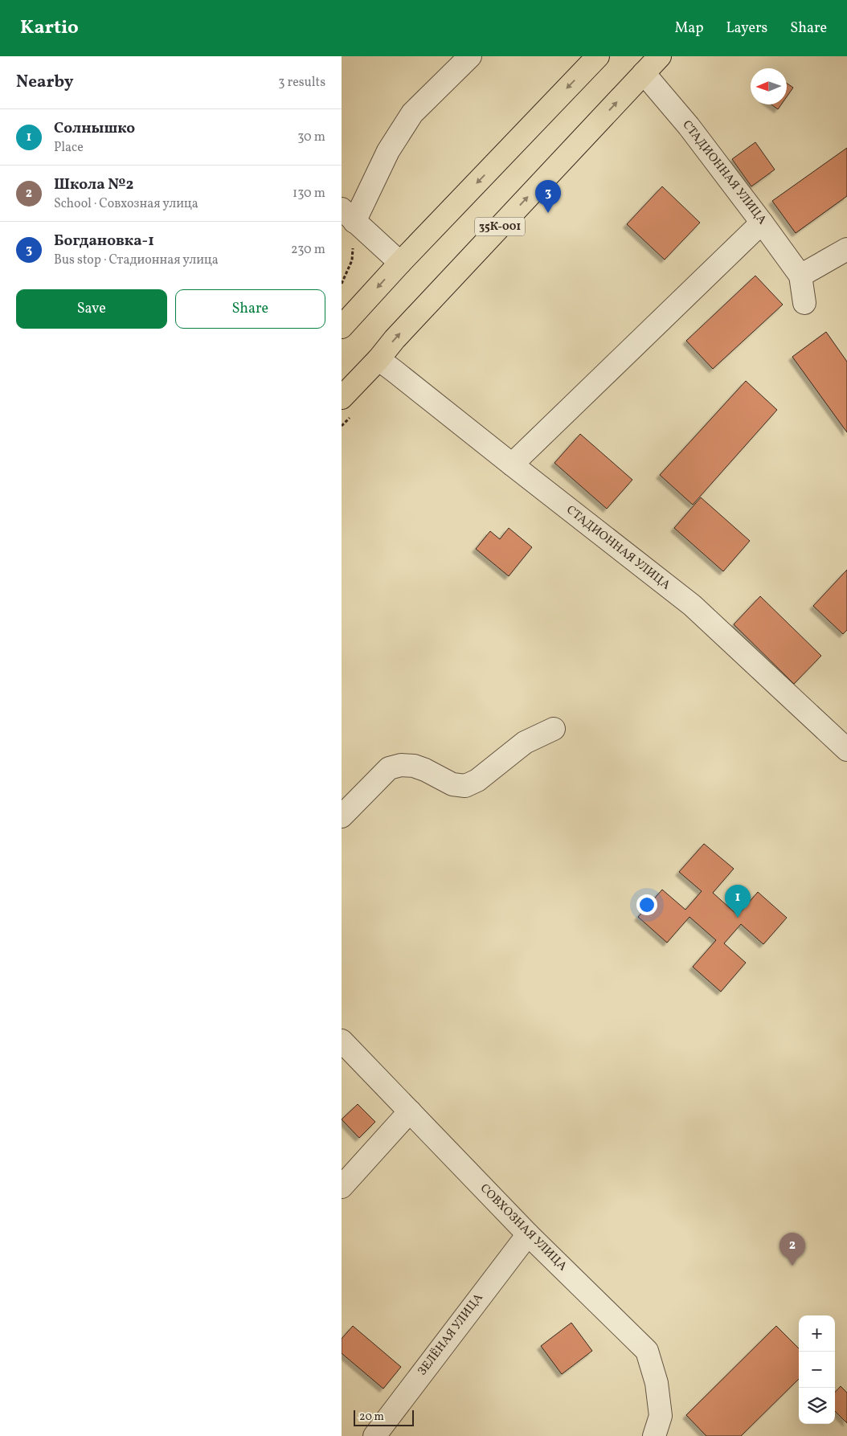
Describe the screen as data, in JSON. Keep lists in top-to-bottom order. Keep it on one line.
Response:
{"streets":{"main road":["35К-001"],"street":["СТАДИОННАЯ УЛИЦА","СОВХОЗНАЯ УЛИЦА","ЗЕЛЁНАЯ УЛИЦА"]},"crossings":[["СТАДИОННАЯ УЛИЦА","35К-001"],["СОВХОЗНАЯ УЛИЦА","ЗЕЛЁНАЯ УЛИЦА"]],"scale_bar":"20 m","north":"left","page":{"header":"Kartio","nav":["Map","Layers","Share"],"heading":["Nearby","3 results"],"list":[{"mark":"1","name":"Солнышко","note":"Place","value":"30 m"},{"mark":"2","name":"Школа №2","note":"School · Совхозная улица","value":"130 m"},{"mark":"3","name":"Богдановка-1","note":"Bus stop · Стадионная улица","value":"230 m"}],"pins":["3","1","2"],"buttons":["Save","Share"],"map_buttons":["+","−"],"scale":"20 m"}}
